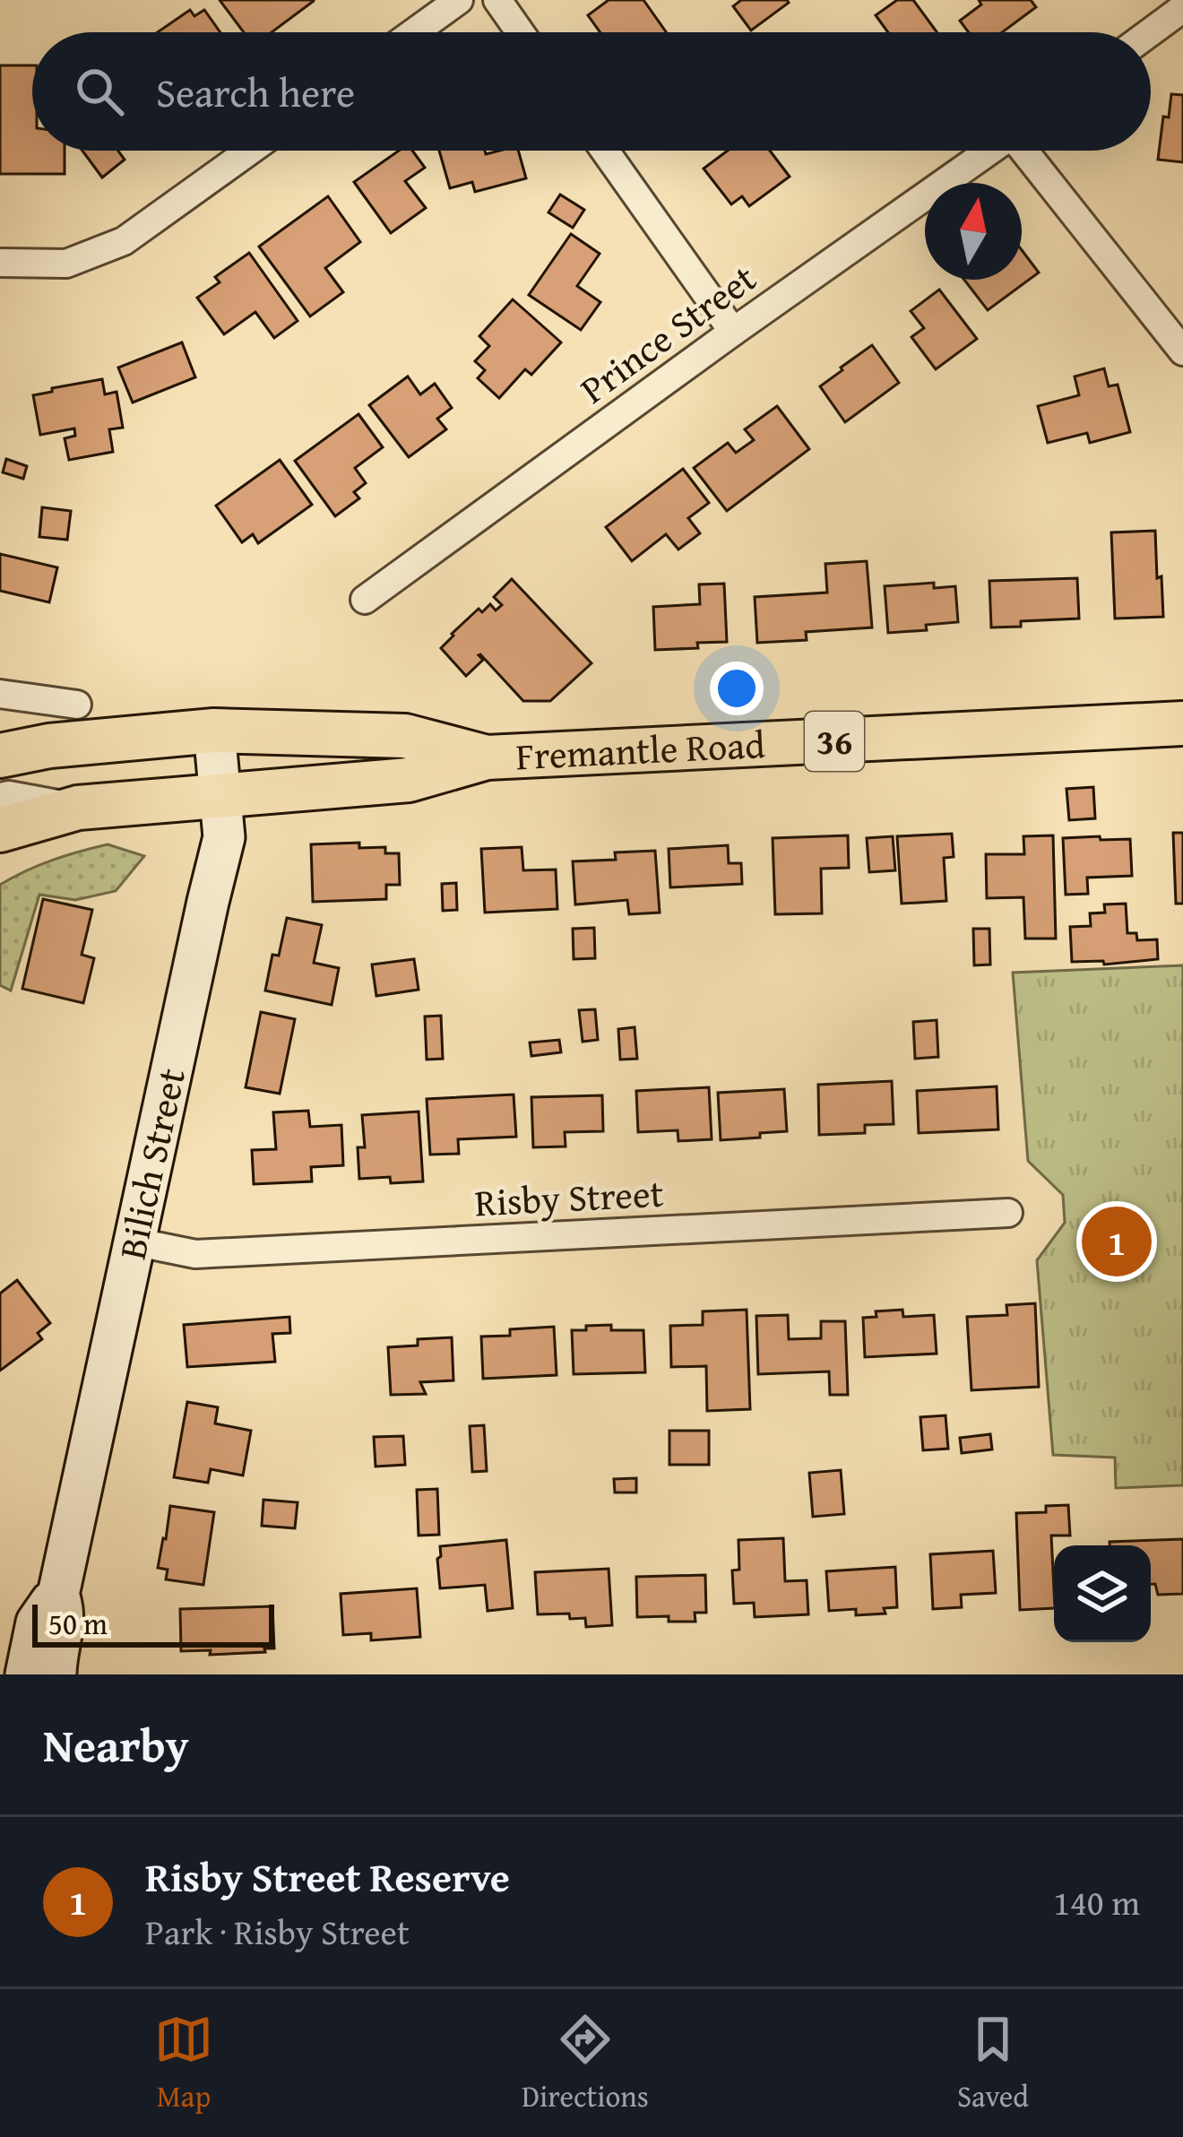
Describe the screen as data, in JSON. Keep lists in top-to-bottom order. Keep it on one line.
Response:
{"streets":{"main road":["36","Fremantle Road"],"street":["Prince Street","Bilich Street","Risby Street"]},"crossings":[["Fremantle Road","Bilich Street"],["Bilich Street","Risby Street"]],"scale_bar":"50 m","north":"top","page":{"search":"Search here","pins":"1","scale":"50 m","heading":"Nearby","list":[{"mark":"1","name":"Risby Street Reserve","note":"Park · Risby Street","value":"140 m"}],"nav":["Map","Directions","Saved"]}}
